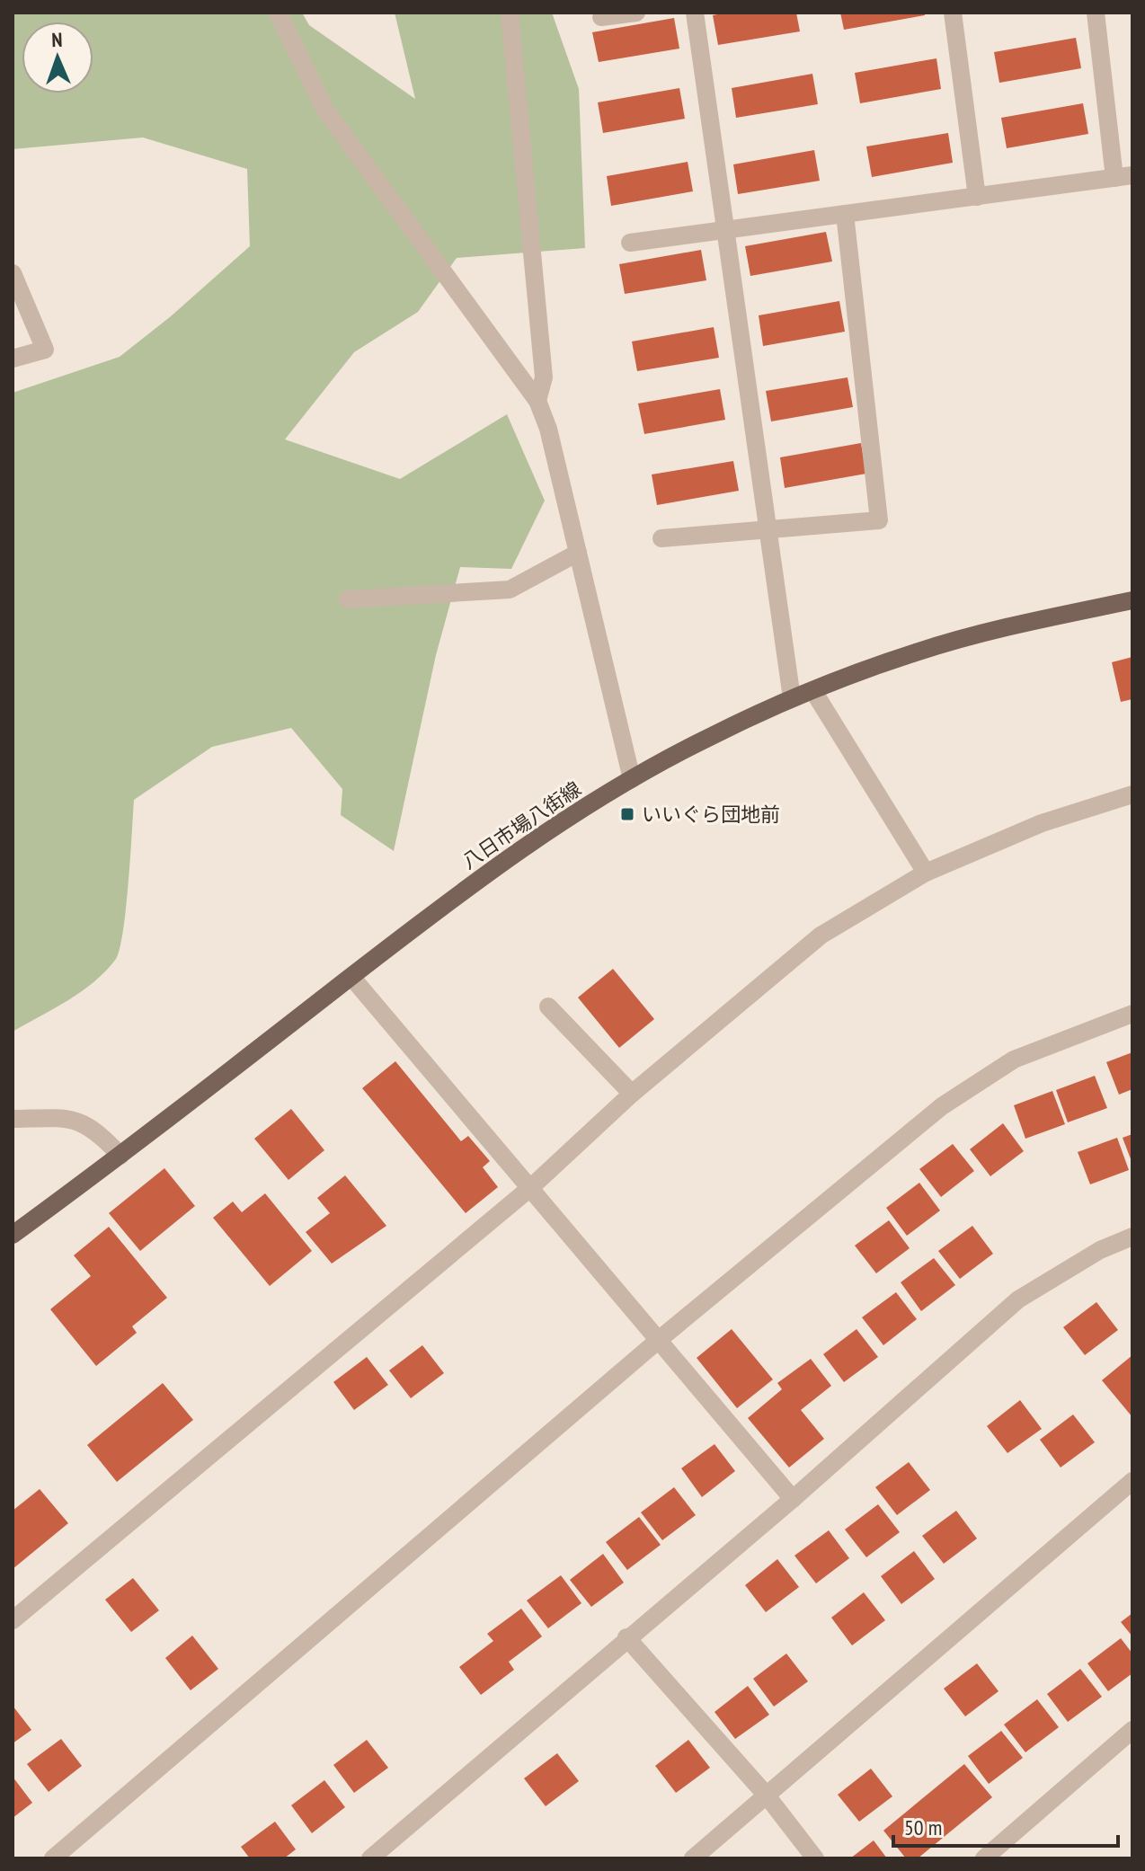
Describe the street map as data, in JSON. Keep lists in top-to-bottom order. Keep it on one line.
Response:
{"streets":{"main road":["八日市場八街線"]},"places":{"transit":["いいぐら団地前"]},"scale_bar":"50 m","north":"top"}
